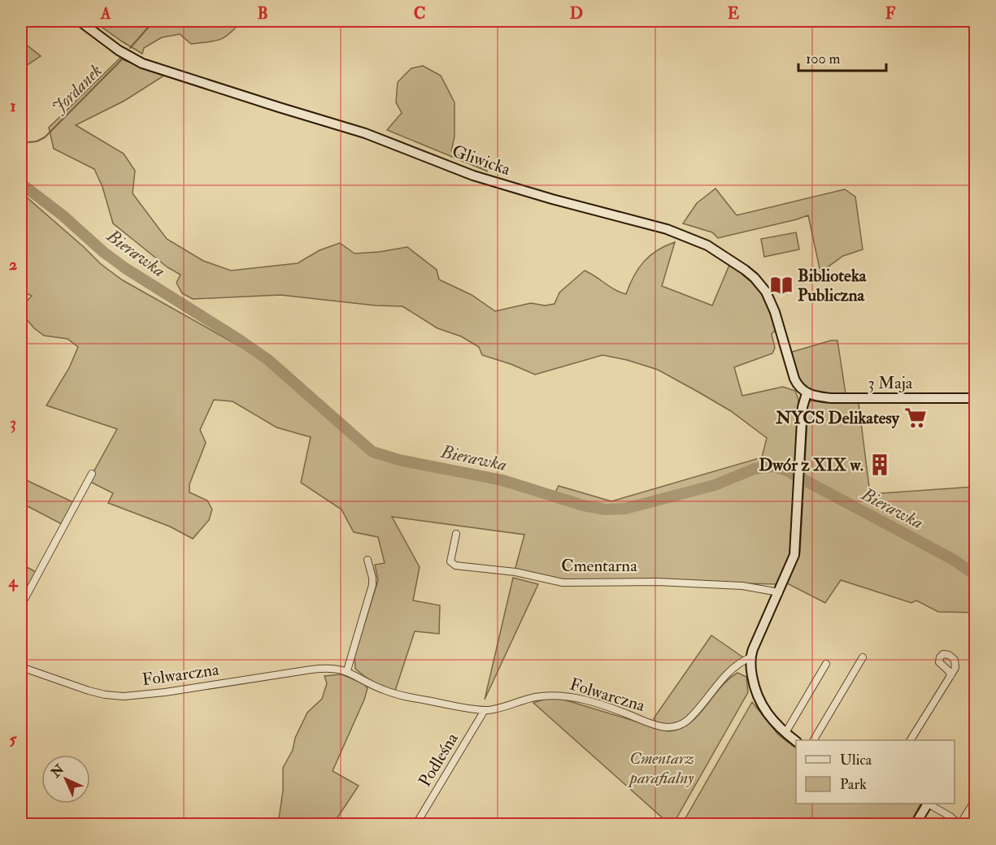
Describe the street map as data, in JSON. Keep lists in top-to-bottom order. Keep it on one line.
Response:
{"streets":{"main road":["Gliwicka","3 Maja"],"street":["Cmentarna","Folwarczna","Podleśna"]},"crossings":[["Gliwicka","3 Maja"],["Folwarczna","Podleśna"]],"water":["Jordanek","Bierawka"],"parks":["Cmentarz parafialny"],"places":{"library":["Biblioteka Publiczna"],"supermarket":["NYCS Delikatesy"],"building":["Dwór z XIX w."]},"legend":["Ulica","Park"],"scale_bar":"100 m","north":"top left","grid":{"columns":["A","B","C","D","E","F"],"rows":["1","2","3","4","5"]}}
